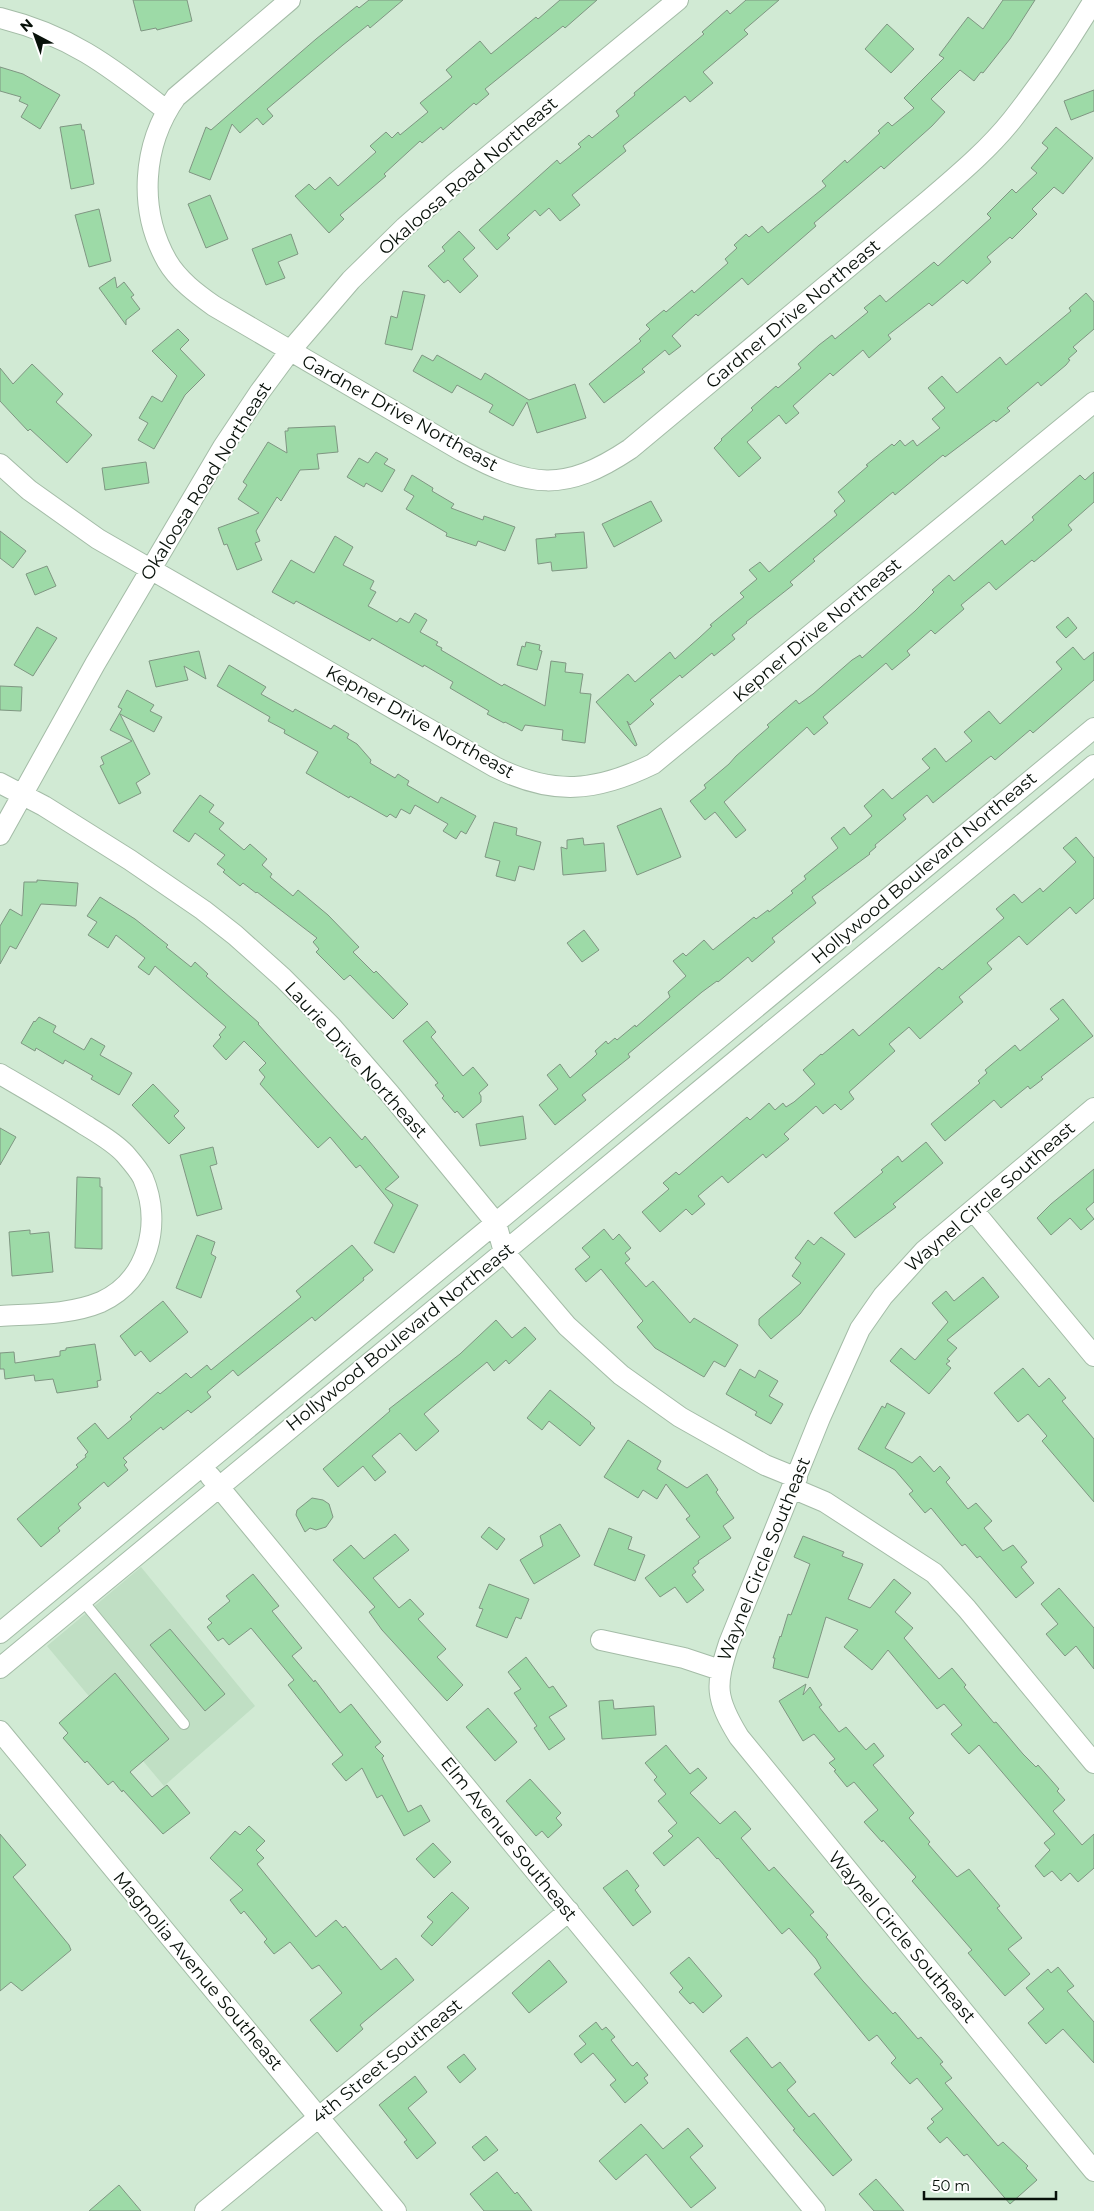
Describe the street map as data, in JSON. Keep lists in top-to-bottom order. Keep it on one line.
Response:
{"streets":{"street":["Okaloosa Road Northeast","Gardner Drive Northeast","Kepner Drive Northeast","Hollywood Boulevard Northeast","Laurie Drive Northeast","Waynel Circle Southeast","Elm Avenue Southeast","Magnolia Avenue Southeast","4th Street Southeast"]},"crossings":[["Okaloosa Road Northeast","Gardner Drive Northeast"],["Okaloosa Road Northeast","Kepner Drive Northeast"],["Okaloosa Road Northeast","Laurie Drive Northeast"],["Hollywood Boulevard Northeast","Laurie Drive Northeast"],["Hollywood Boulevard Northeast","Elm Avenue Southeast"],["Elm Avenue Southeast","4th Street Southeast"],["Magnolia Avenue Southeast","4th Street Southeast"]],"scale_bar":"50 m","north":"top left"}
